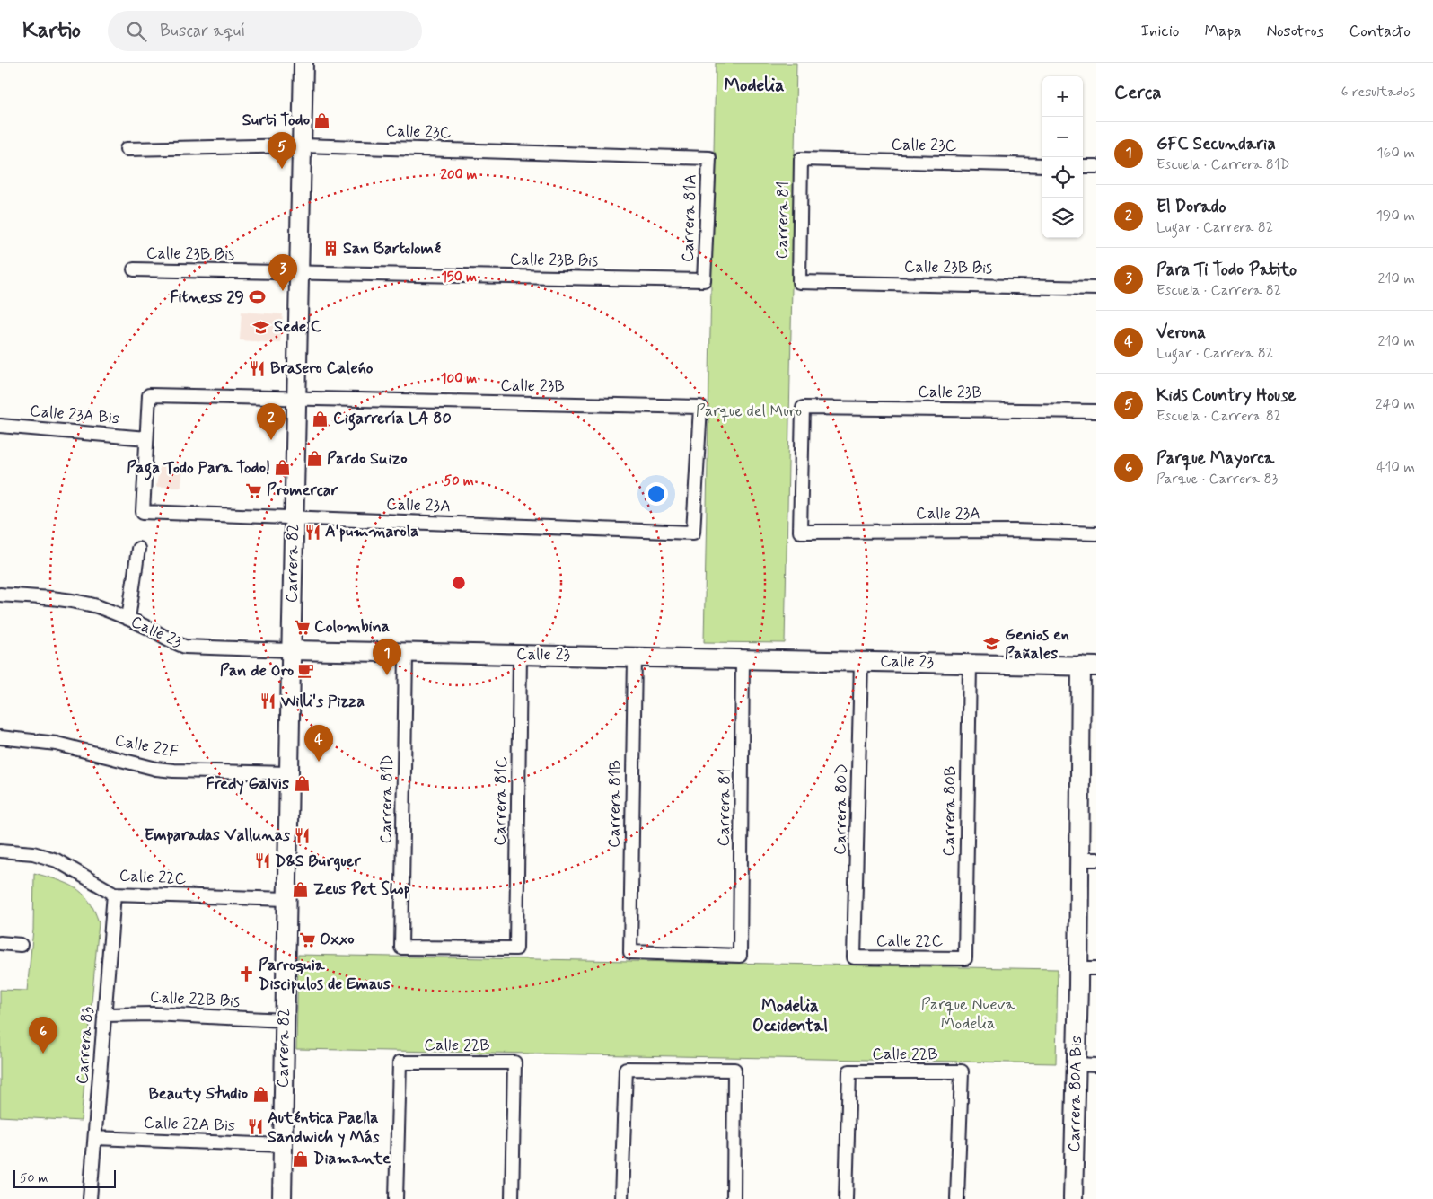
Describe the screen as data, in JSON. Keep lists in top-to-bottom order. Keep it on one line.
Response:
{"streets":{"street":["Calle 23C","Carrera 81A","Carrera 81","Calle 23B Bis","Calle 23B","Calle 23A Bis","Calle 23A","Carrera 82","Calle 23","Calle 22F","Carrera 81D","Carrera 81C","Carrera 81B","Carrera 80D","Carrera 80B","Calle 22C","Calle 22B Bis","Carrera 83","Calle 22B","Carrera 80A Bis","Calle 22A Bis"]},"crossings":[["Calle 23C","Carrera 81A"],["Calle 23C","Carrera 81"],["Calle 23C","Carrera 82"],["Carrera 81A","Calle 23B Bis"],["Carrera 81","Calle 23B Bis"],["Carrera 81","Calle 23"],["Carrera 81","Carrera 81B"],["Calle 23B Bis","Carrera 82"],["Calle 23B","Calle 23A Bis"],["Calle 23B","Calle 23A"],["Calle 23B","Carrera 82"],["Calle 23A Bis","Calle 23A"],["Calle 23A","Carrera 82"],["Carrera 82","Calle 23"],["Carrera 82","Calle 22F"],["Carrera 82","Calle 22C"],["Carrera 82","Calle 22B Bis"],["Carrera 82","Calle 22A Bis"],["Calle 23","Carrera 81D"],["Calle 23","Carrera 81C"],["Calle 23","Carrera 81B"],["Calle 23","Carrera 80D"],["Calle 23","Carrera 80B"],["Calle 23","Carrera 80A Bis"],["Carrera 81D","Carrera 81C"],["Carrera 80D","Calle 22C"],["Carrera 80B","Calle 22C"],["Calle 22C","Carrera 83"],["Calle 22B Bis","Carrera 83"],["Carrera 83","Calle 22A Bis"]],"districts":["Modelia","Modelia Occidental"],"parks":["Parque del Muro","Parque Nueva Modelia"],"places":{"shop":["Surti Todo","Cigarrería LA 80","Pardo Suizo","Paga Todo Para Todo!","Fredy Galvis","Zeus Pet Shop","Beauty Studio","Diamante"],"building":["San Bartolomé"],"sports":["Fitness 29"],"school or university":["Sede C","Genios en Pañales"],"restaurant":["Brasero Caleńo","A'pummarola","Willi's Pizza","Emparadas Vallunas","D&S Burguer","Auténtica Paella Sandwich y Más"],"supermarket":["Promercar","Colombina","Oxxo"],"cafe":["Pan de Oro"],"church":["Parroquia Discipulos de Emaus"]},"scale_bar":"50 m","page":{"header":"Kartio","search":"Buscar aquí","nav":["Inicio","Mapa","Nosotros","Contacto"],"heading":["Cerca","6 resultados"],"map_buttons":["+","−"],"list":[{"mark":"1","name":"GFC Secundaria","note":"Escuela · Carrera 81D","value":"160 m"},{"mark":"2","name":"El Dorado","note":"Lugar · Carrera 82","value":"190 m"},{"mark":"3","name":"Para Ti Todo Patito","note":"Escuela · Carrera 82","value":"210 m"},{"mark":"4","name":"Verona","note":"Lugar · Carrera 82","value":"210 m"},{"mark":"5","name":"Kids Country House","note":"Escuela · Carrera 82","value":"240 m"},{"mark":"6","name":"Parque Mayorca","note":"Parque · Carrera 83","value":"410 m"}],"pins":["5","3","2","1","4","6"],"scale":"50 m"},"rings":["200 m","150 m","100 m","50 m"]}
